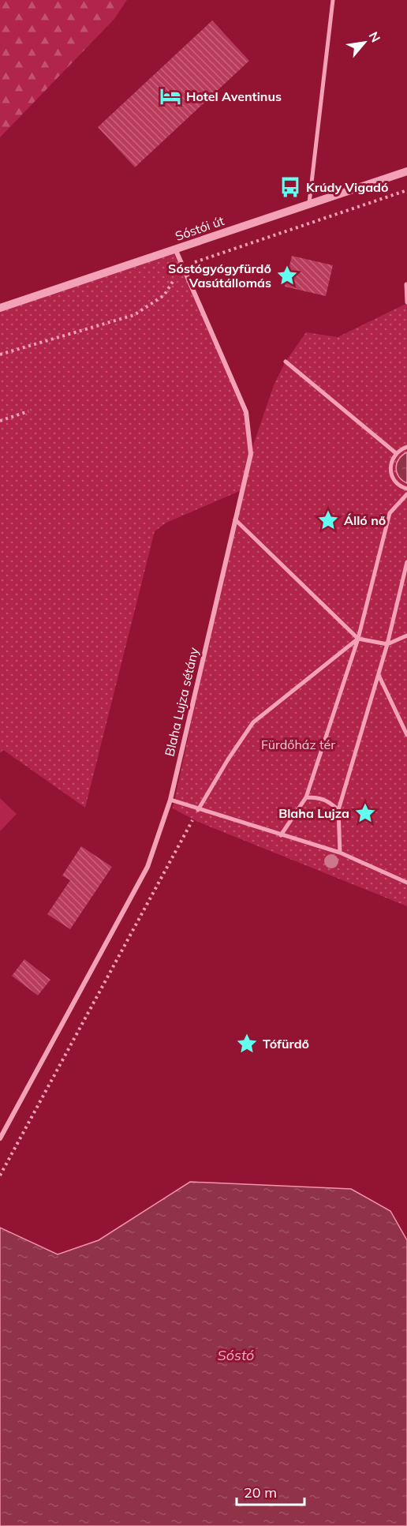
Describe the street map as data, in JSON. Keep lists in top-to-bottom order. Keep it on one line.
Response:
{"streets":{"street":["Sóstói út","Blaha Lujza sétány"]},"crossings":[["Sóstói út","Blaha Lujza sétány"]],"water":["Sóstó"],"parks":["Fürdőház tér"],"places":{"hotel":["Hotel Aventinus"],"bus stop":["Krúdy Vigadó"],"place":["Sóstógyógyfürdő Vasútállomás","Álló nő","Blaha Lujza","Tófürdő"]},"scale_bar":"20 m","north":"top right"}
